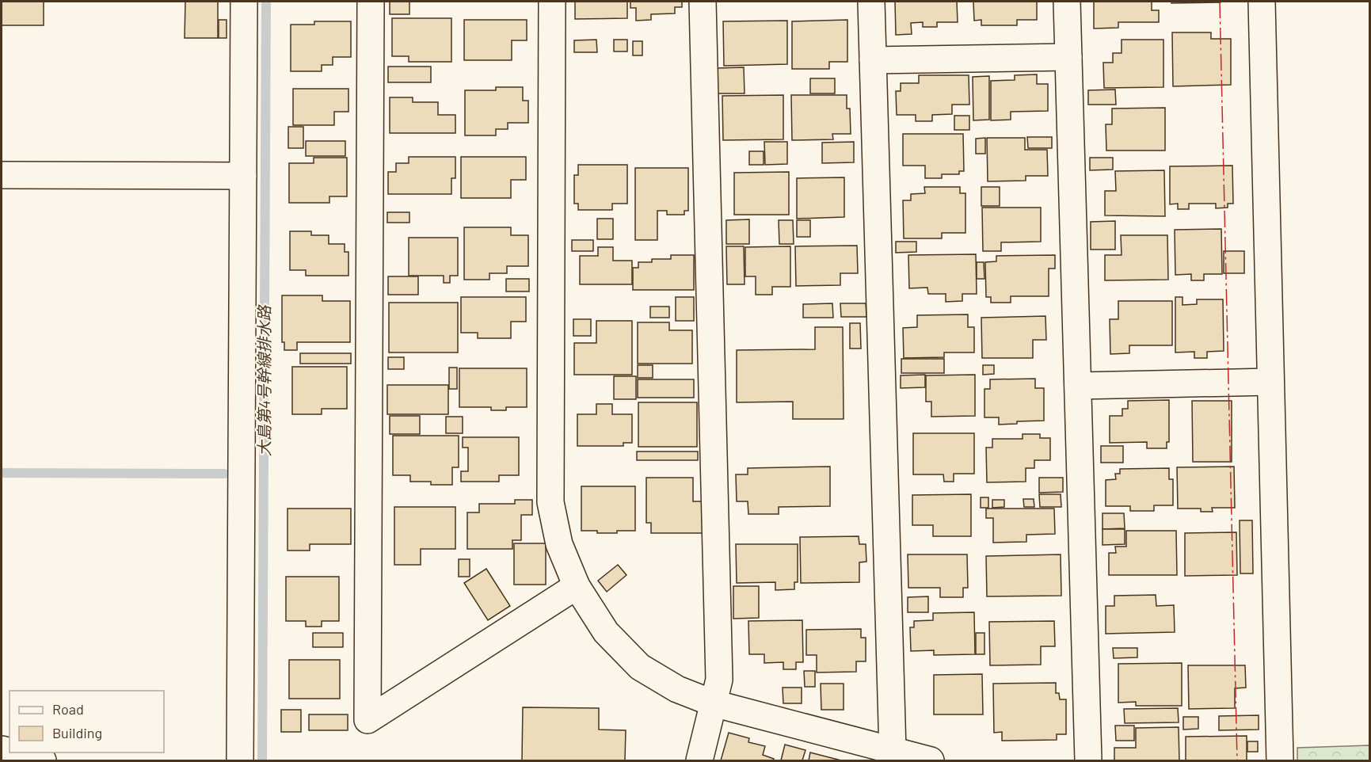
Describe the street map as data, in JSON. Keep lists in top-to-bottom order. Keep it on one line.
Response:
{"water":["大島第4号幹線排水路"],"legend":["Road","Building"]}
